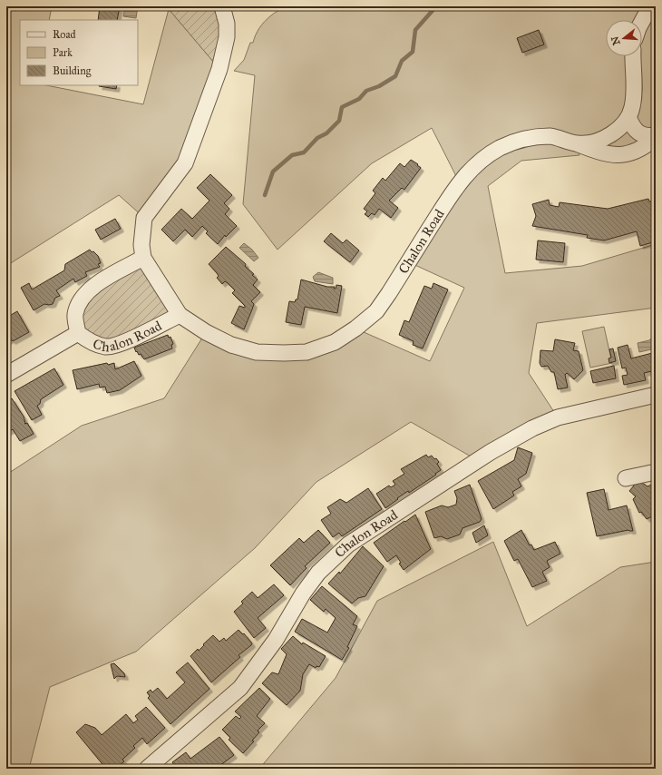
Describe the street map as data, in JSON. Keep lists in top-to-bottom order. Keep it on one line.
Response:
{"streets":{"street":["Chalon Road"]},"legend":["Road","Park","Building"],"north":"left"}
